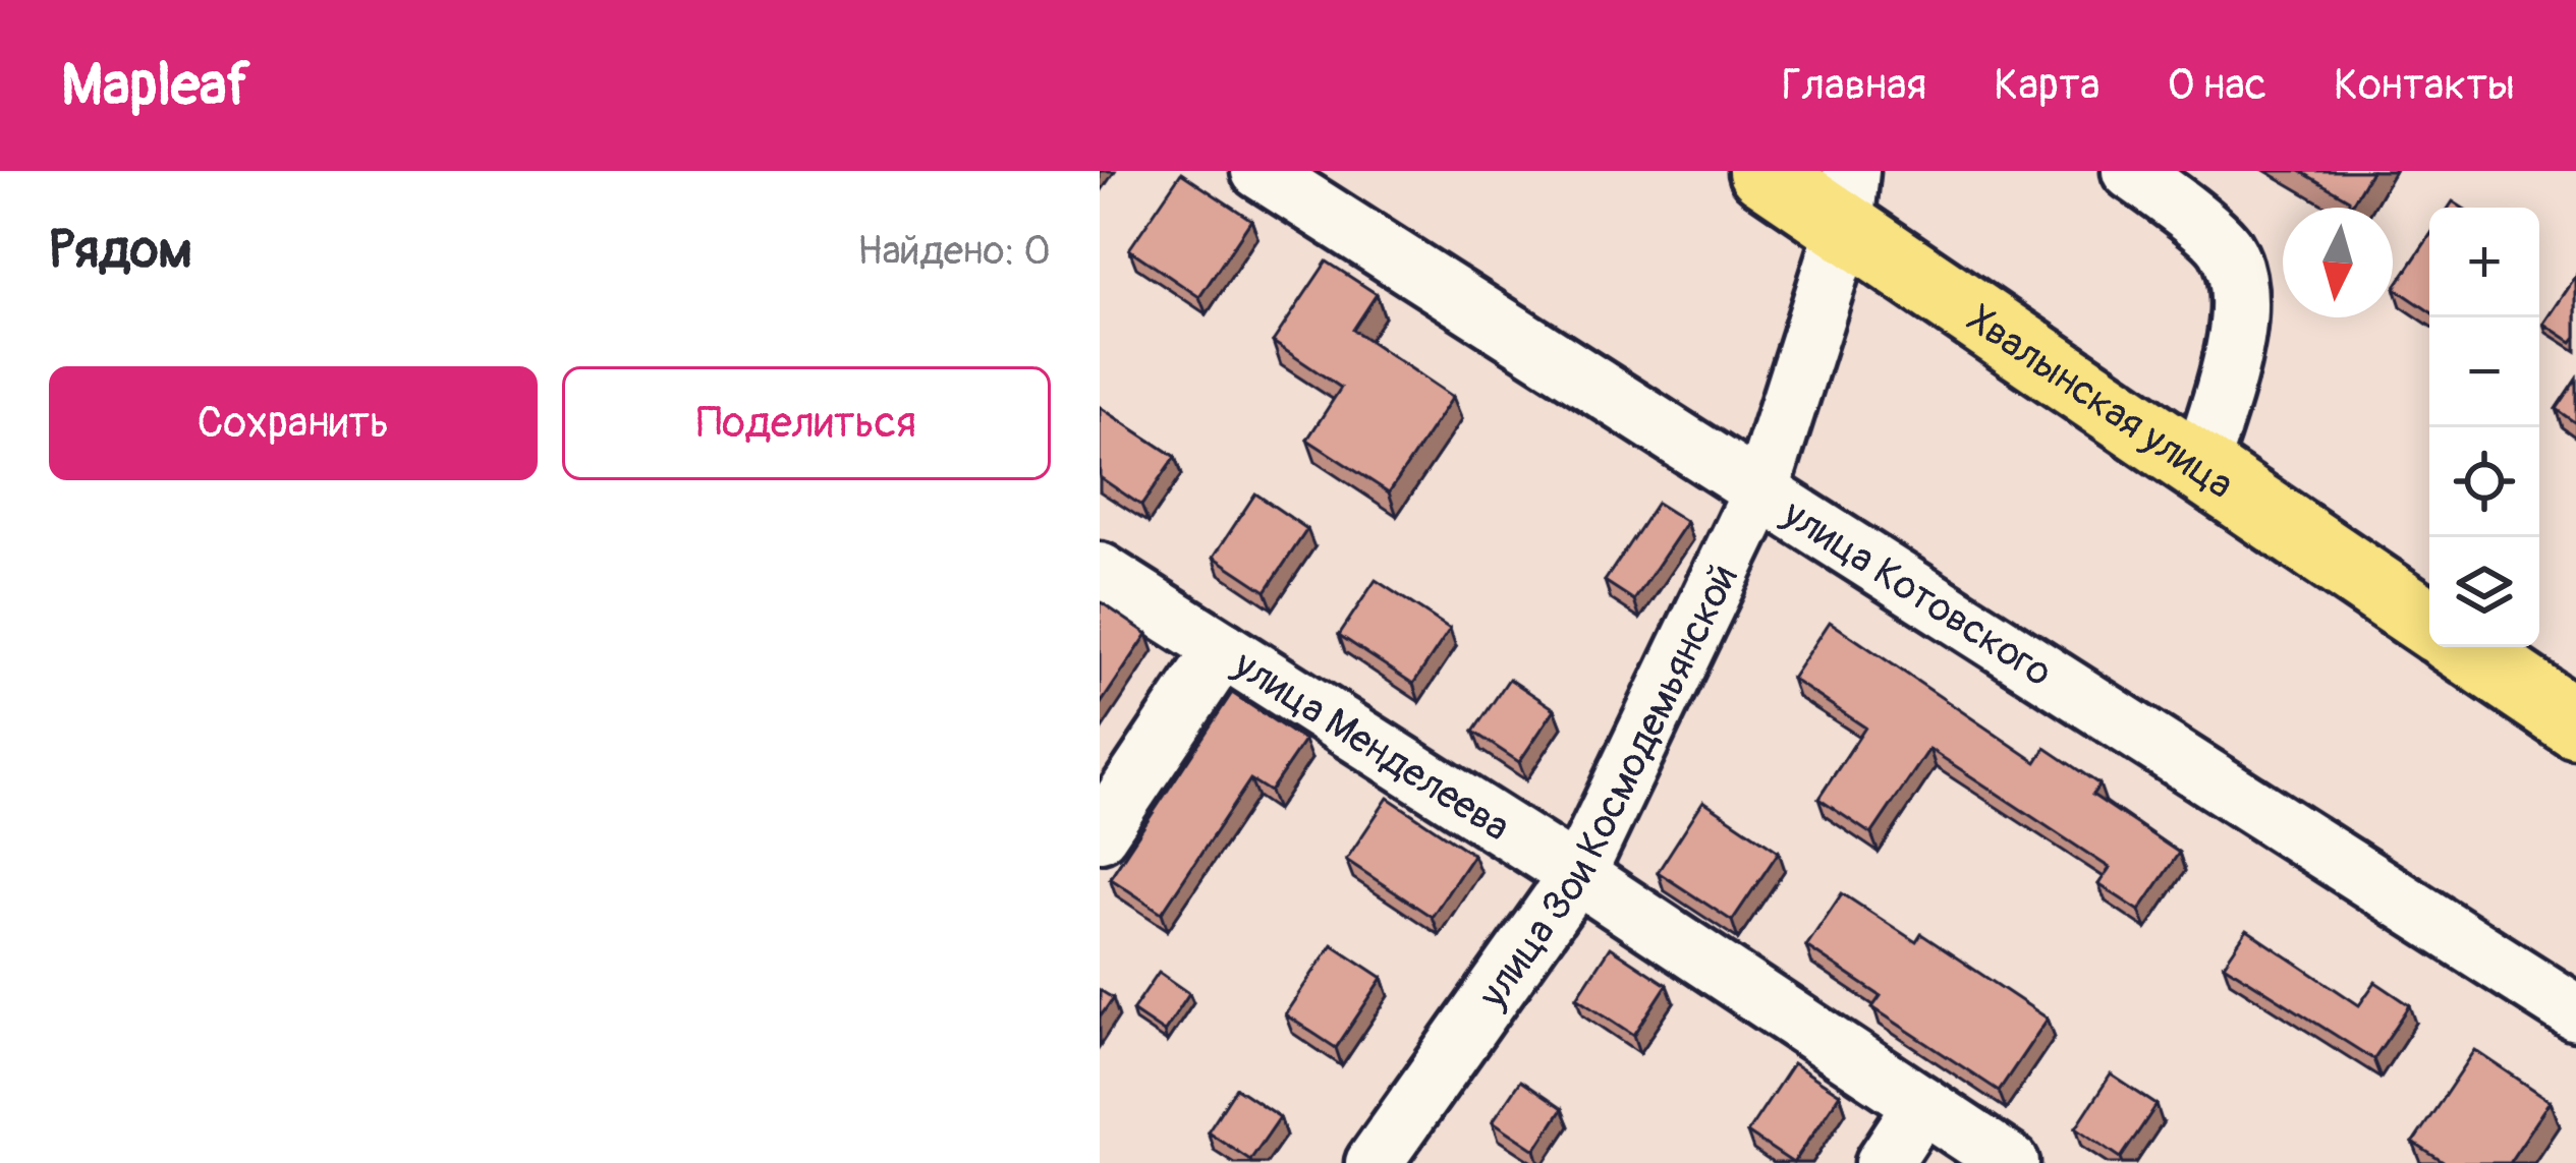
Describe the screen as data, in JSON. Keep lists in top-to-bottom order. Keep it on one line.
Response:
{"streets":{"main road":["Хвалынская улица"],"street":["улица Котовского","улица Менделеева","улица Зои Космодемьянской"]},"crossings":[["Хвалынская улица","улица Зои Космодемьянской"],["улица Котовского","улица Зои Космодемьянской"],["улица Менделеева","улица Зои Космодемьянской"]],"north":"bottom","page":{"header":"Mapleaf","nav":["Главная","Карта","О нас","Контакты"],"heading":["Рядом","Найдено: 0"],"map_buttons":["+","−"],"buttons":["Сохранить","Поделиться"]}}
